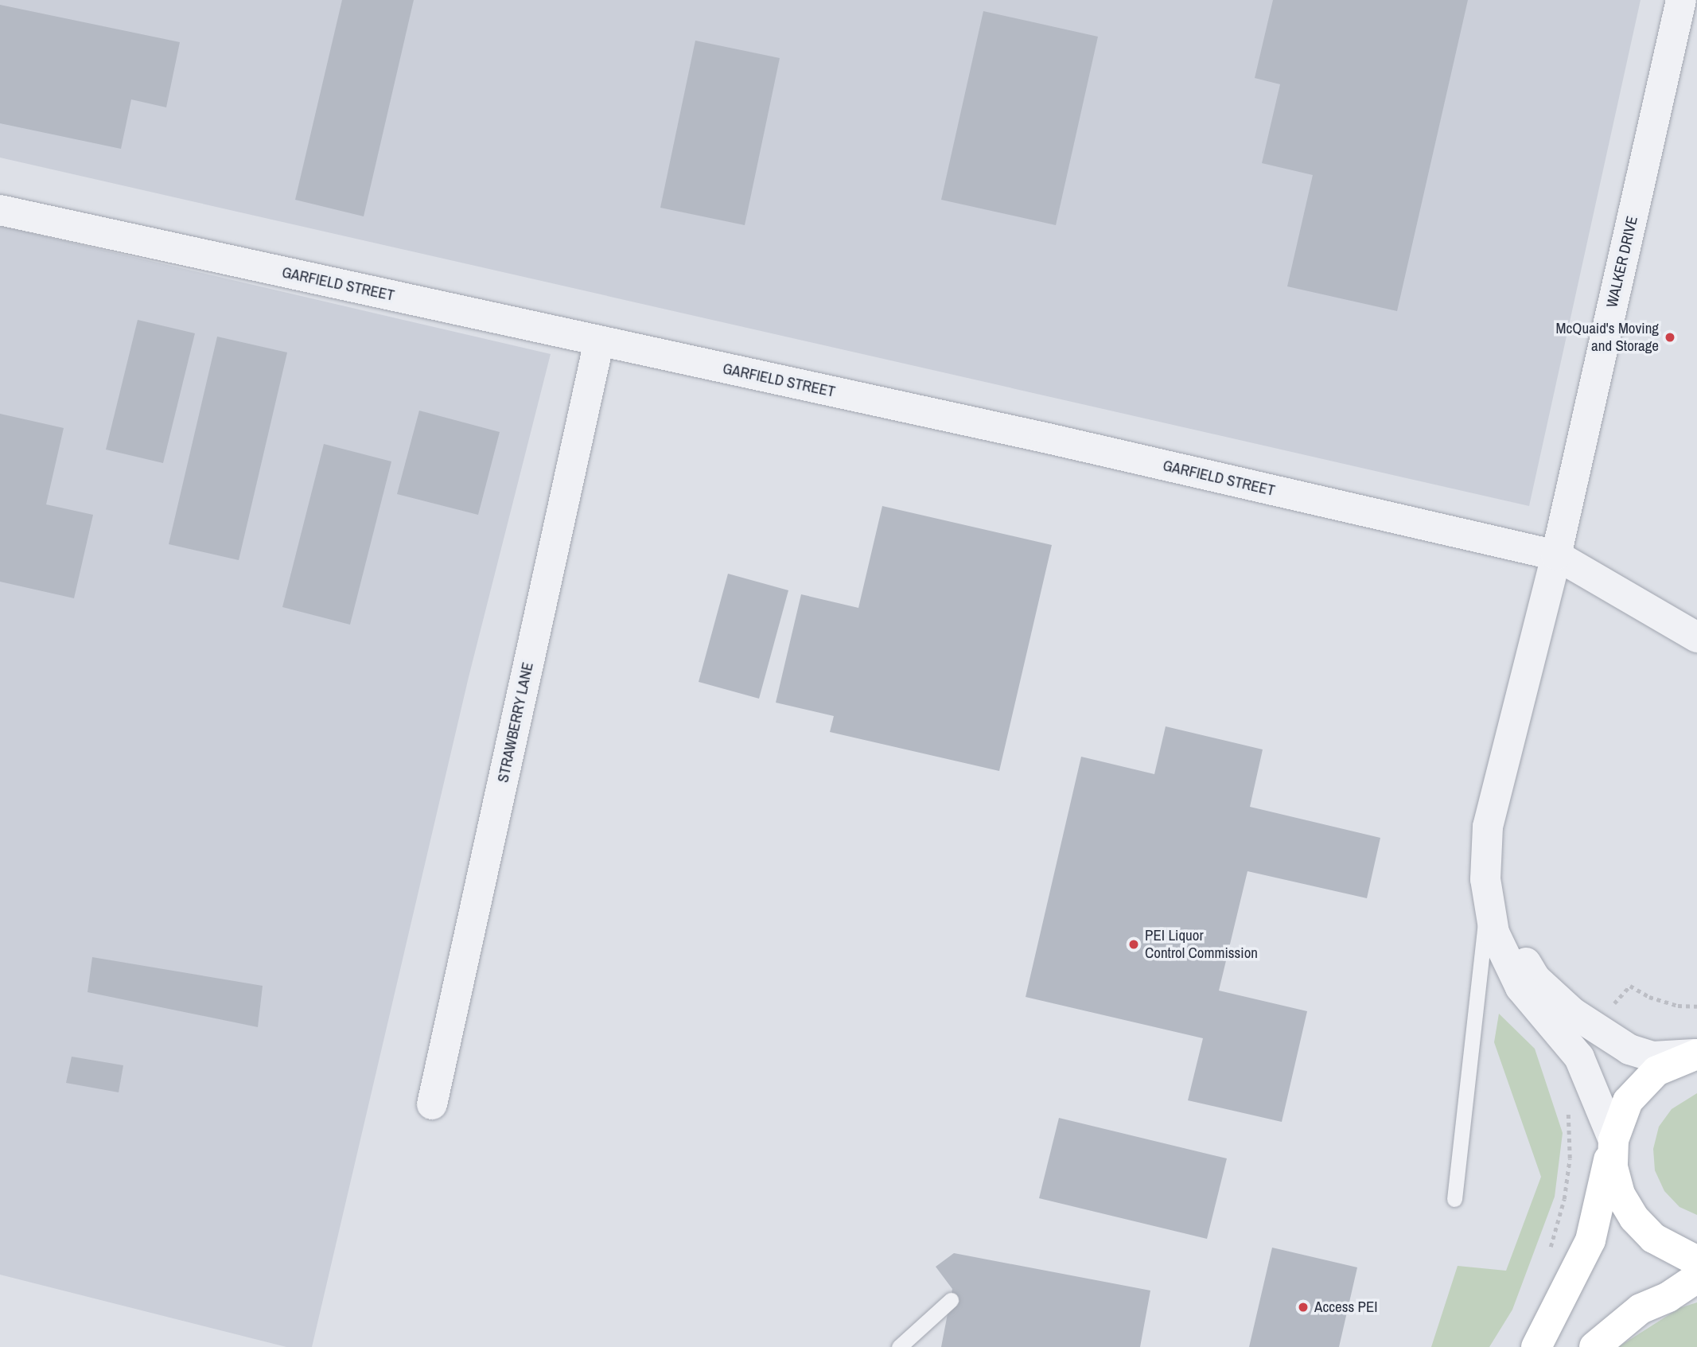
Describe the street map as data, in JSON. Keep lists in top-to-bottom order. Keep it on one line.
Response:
{"streets":{"street":["WALKER DRIVE","GARFIELD STREET","STRAWBERRY LANE"]},"crossings":[["WALKER DRIVE","GARFIELD STREET"],["GARFIELD STREET","STRAWBERRY LANE"]],"places":["McQuaid's Moving and Storage","PEI Liquor Control Commission","Access PEI"]}
